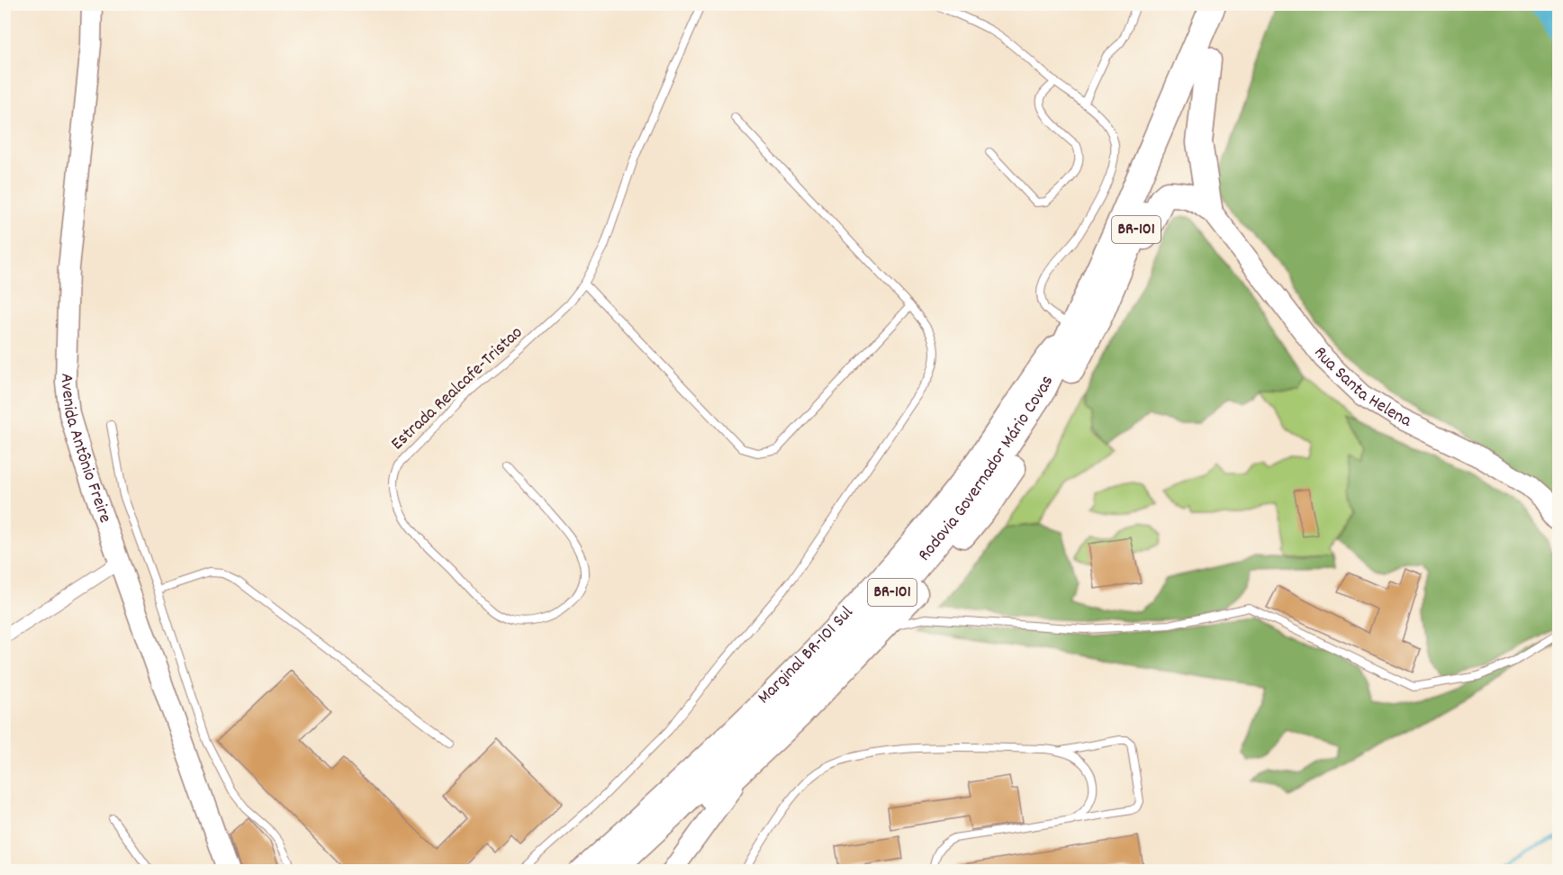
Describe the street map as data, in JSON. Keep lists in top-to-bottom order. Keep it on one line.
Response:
{"streets":{"highway":["BR-101","Rodovia Governador Mário Covas"],"street":["Rua Santa Helena","Avenida Antônio Freire","Marginal BR-101 Sul"],"lane":["Estrada Realcafe-Tristao"]},"crossings":[["Rodovia Governador Mário Covas","Marginal BR-101 Sul"]]}
